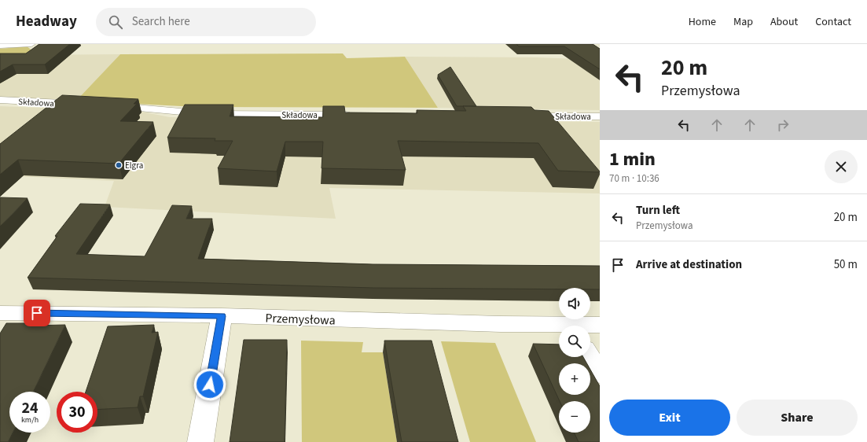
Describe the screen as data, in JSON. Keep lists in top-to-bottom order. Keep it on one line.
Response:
{"streets":{"street":["Składowa","Przemysłowa"]},"places":["Elgra"],"page":{"header":"Headway","search":"Search here","nav":["Home","Map","About","Contact"],"turn":["20 m","Przemysłowa"],"heading":["1 min","70 m · 10:36"],"list":[{"name":"Turn left","note":"Przemysłowa","value":"20 m"},{"name":"Arrive at destination","value":"50 m"}],"map_buttons":["+","−"],"speed":"24 km/h","limit":"30","buttons":["Exit","Share"]}}
